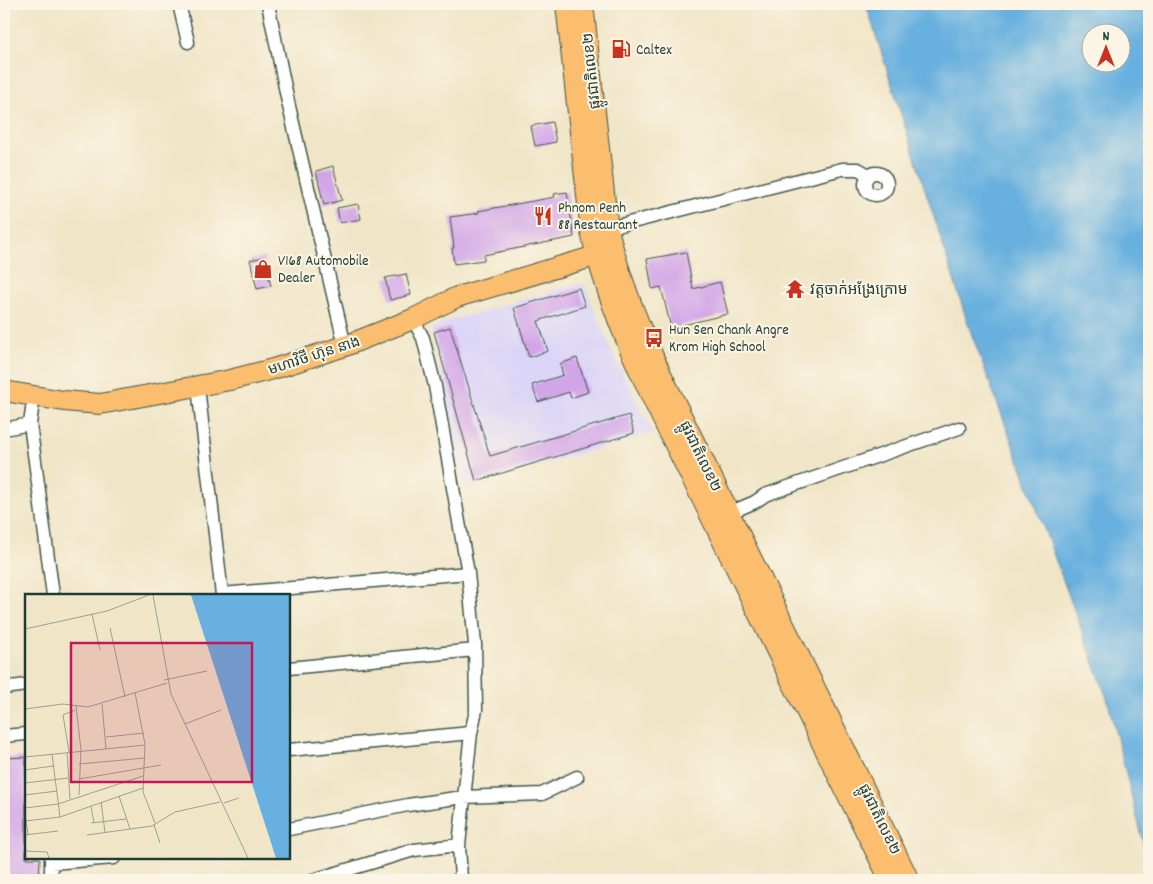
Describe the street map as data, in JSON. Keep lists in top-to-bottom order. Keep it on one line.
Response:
{"streets":{"main road":["ផ្លូវជាតិលេខ២","មហាវិថី ហ៊ុន នាង"]},"crossings":[["ផ្លូវជាតិលេខ២","មហាវិថី ហ៊ុន នាង"]],"places":{"fuel station":["Caltex"],"restaurant":["Phnom Penh 88 Restaurant"],"shop":["V168 Automobile Dealer"],"temple":["វត្តចាក់អង្រែក្រោម"],"bus stop":["Hun Sen Chank Angre Krom High School"]},"north":"top"}
